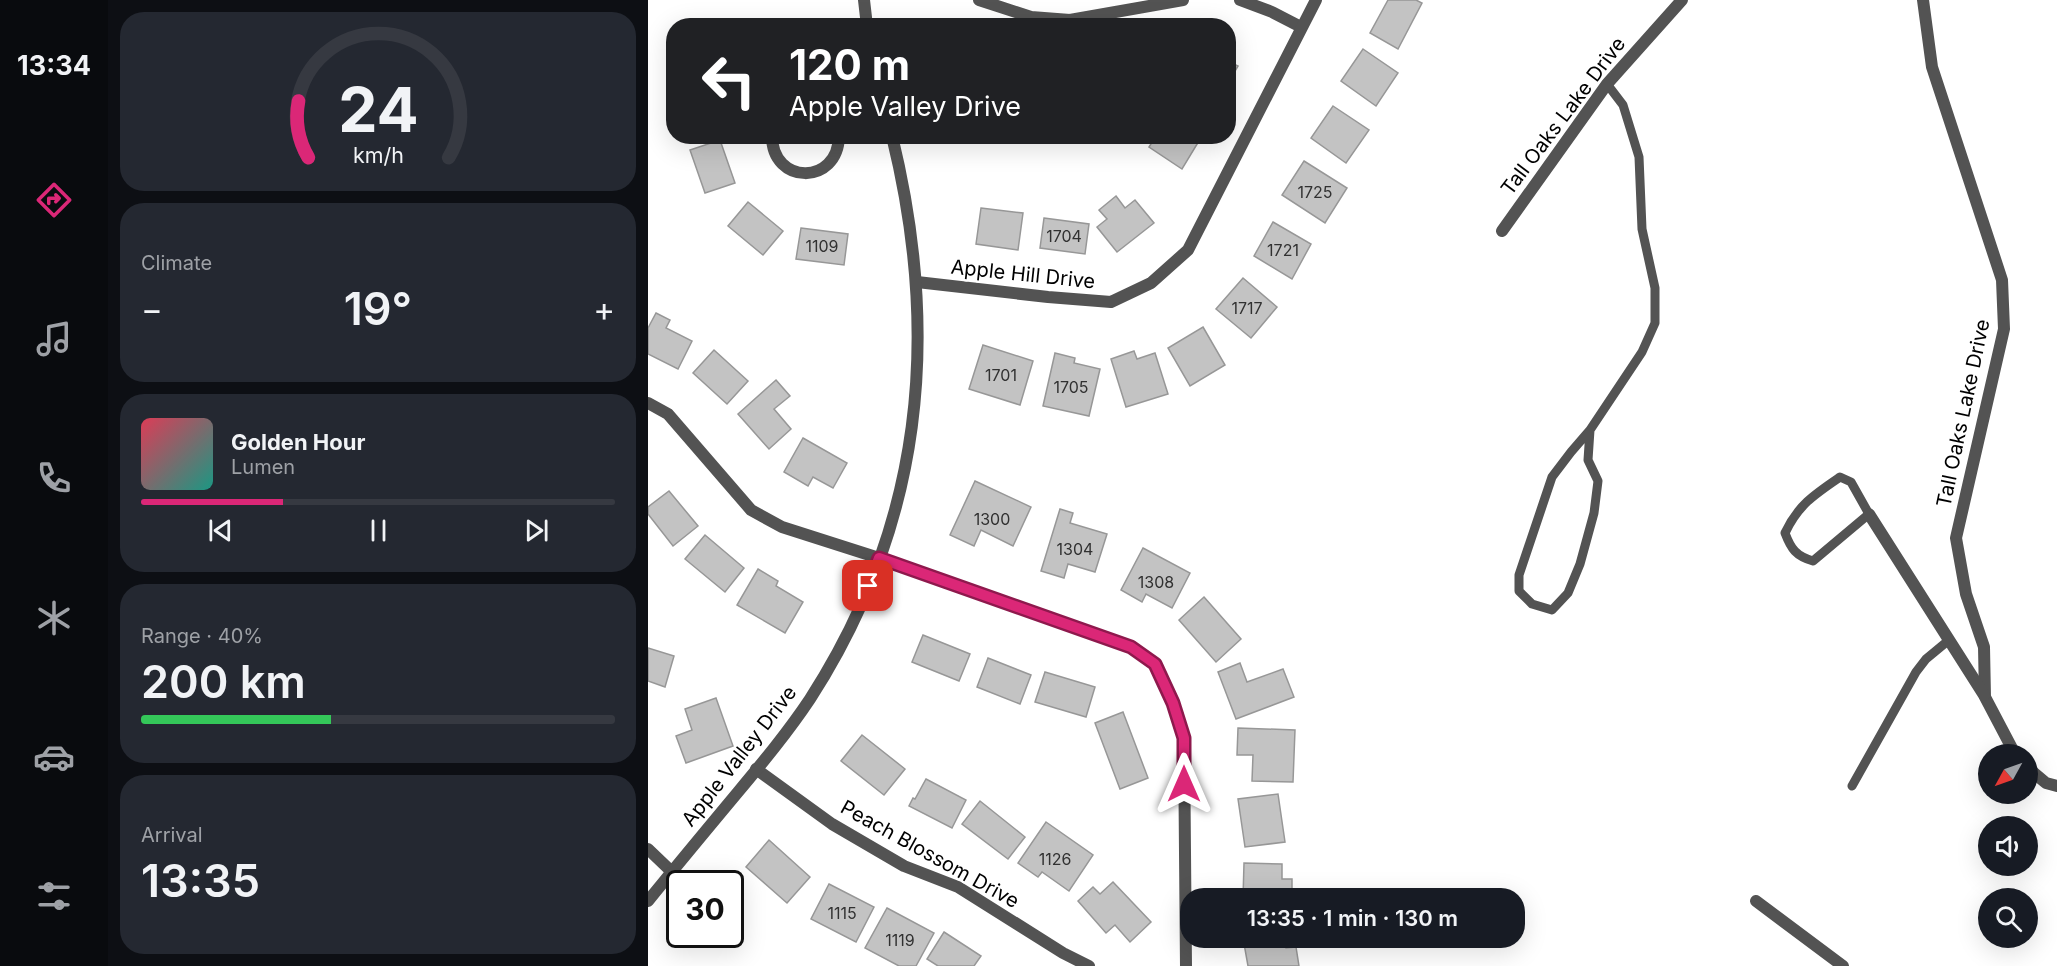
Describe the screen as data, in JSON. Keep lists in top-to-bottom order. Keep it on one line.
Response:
{"streets":{"street":["Tall Oaks Lake Drive","Apple Hill Drive","Apple Valley Drive","Peach Blossom Drive"]},"crossings":[["Apple Hill Drive","Apple Valley Drive"],["Apple Valley Drive","Peach Blossom Drive"]],"house_numbers":["1725","1704","1109","1721","1717","1701","1705","1300","1304","1308","1126","1115","1119"],"north":"bottom left","page":{"tabs":"13:34","turn":["120 m","Apple Valley Drive"],"tile":["Climate",["Range · 40%","200 km"],["Arrival","13:35"]],"heat":["−","19°","+"],"song":["Golden Hour","Lumen"],"limit":"30","trip":"13:35 · 1 min · 130 m","gauge":["24","km/h"]}}
